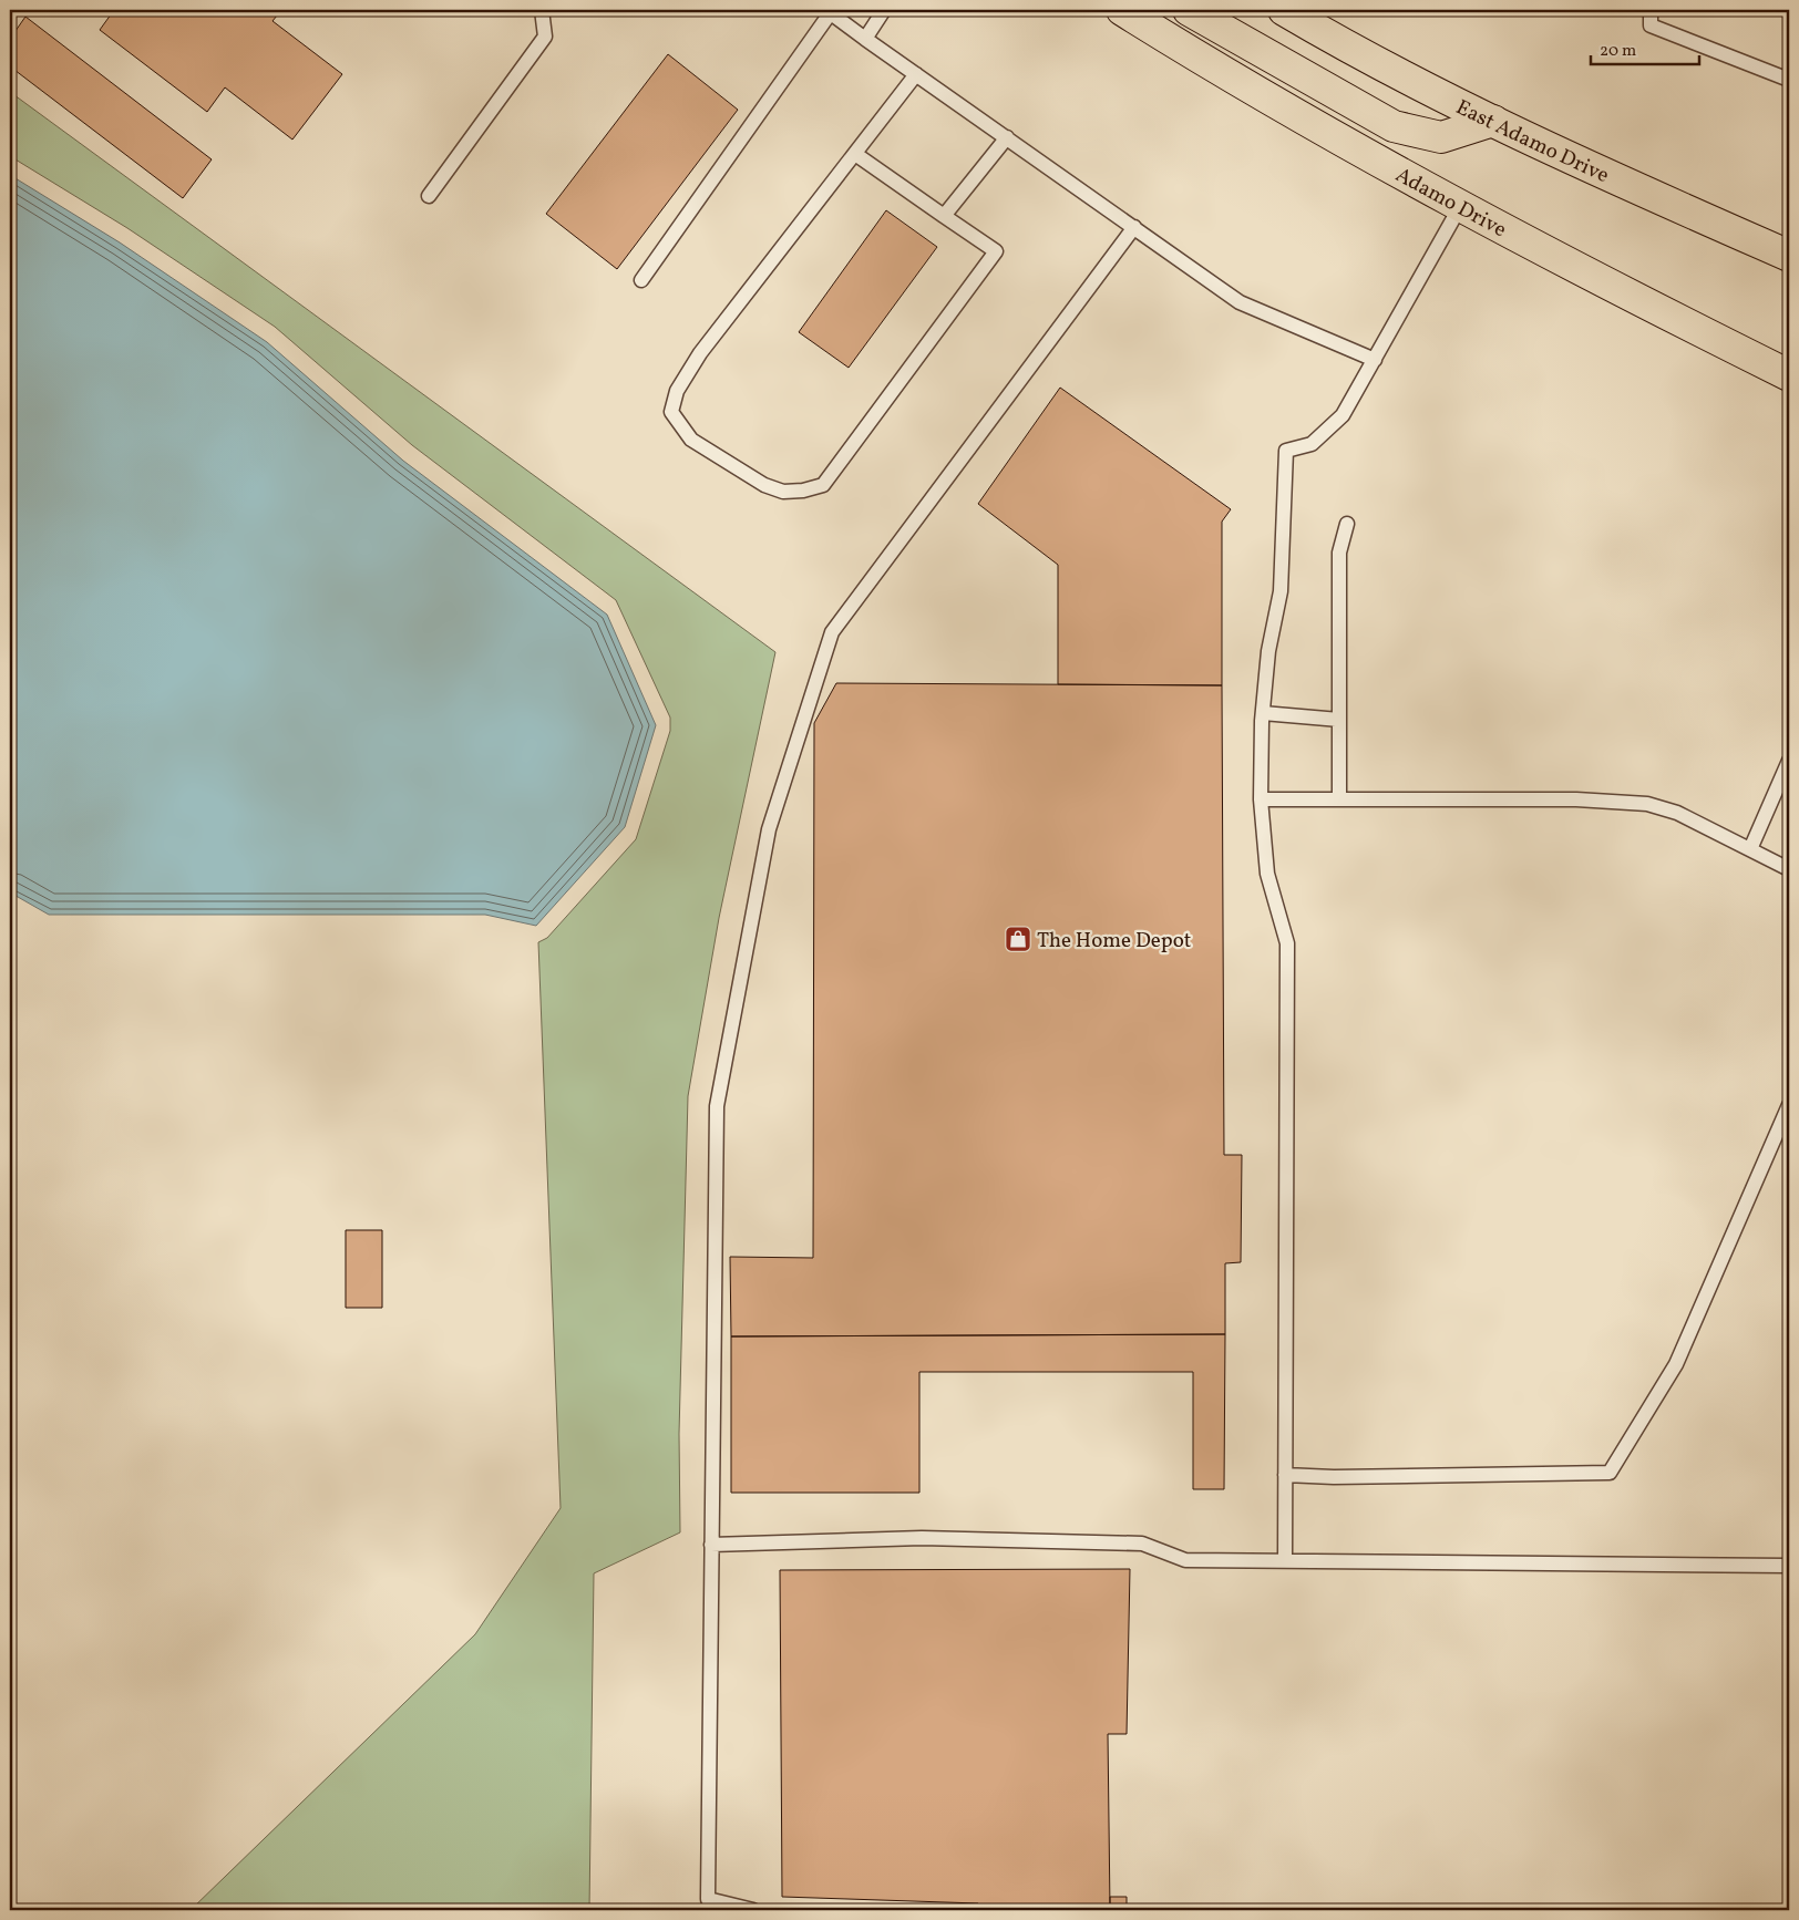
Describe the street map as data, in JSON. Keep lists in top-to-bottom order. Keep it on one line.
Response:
{"streets":{"main road":["East Adamo Drive","Adamo Drive"]},"places":{"shop":["The Home Depot"]},"scale_bar":"20 m"}
